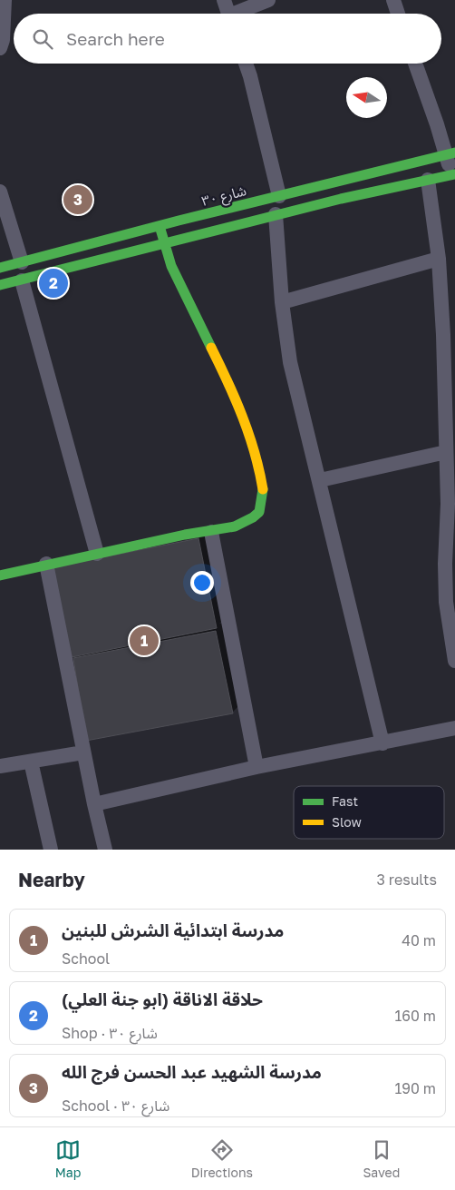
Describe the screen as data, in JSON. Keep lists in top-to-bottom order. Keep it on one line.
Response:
{"streets":{"street":["شارع ٣٠"]},"legend":["Fast","Slow"],"north":"left","page":{"search":"Search here","pins":["3","2","1"],"heading":["Nearby","3 results"],"list":[{"mark":"1","name":"مدرسة ابتدائية الشرش للبنين","note":"School","value":"40 m"},{"mark":"2","name":"حلاقة الاناقة (ابو جنة العلي)","note":"Shop · شارع ٣٠","value":"160 m"},{"mark":"3","name":"مدرسة الشهيد عبد الحسن فرج الله","note":"School · شارع ٣٠","value":"190 m"}],"nav":["Map","Directions","Saved"]}}
